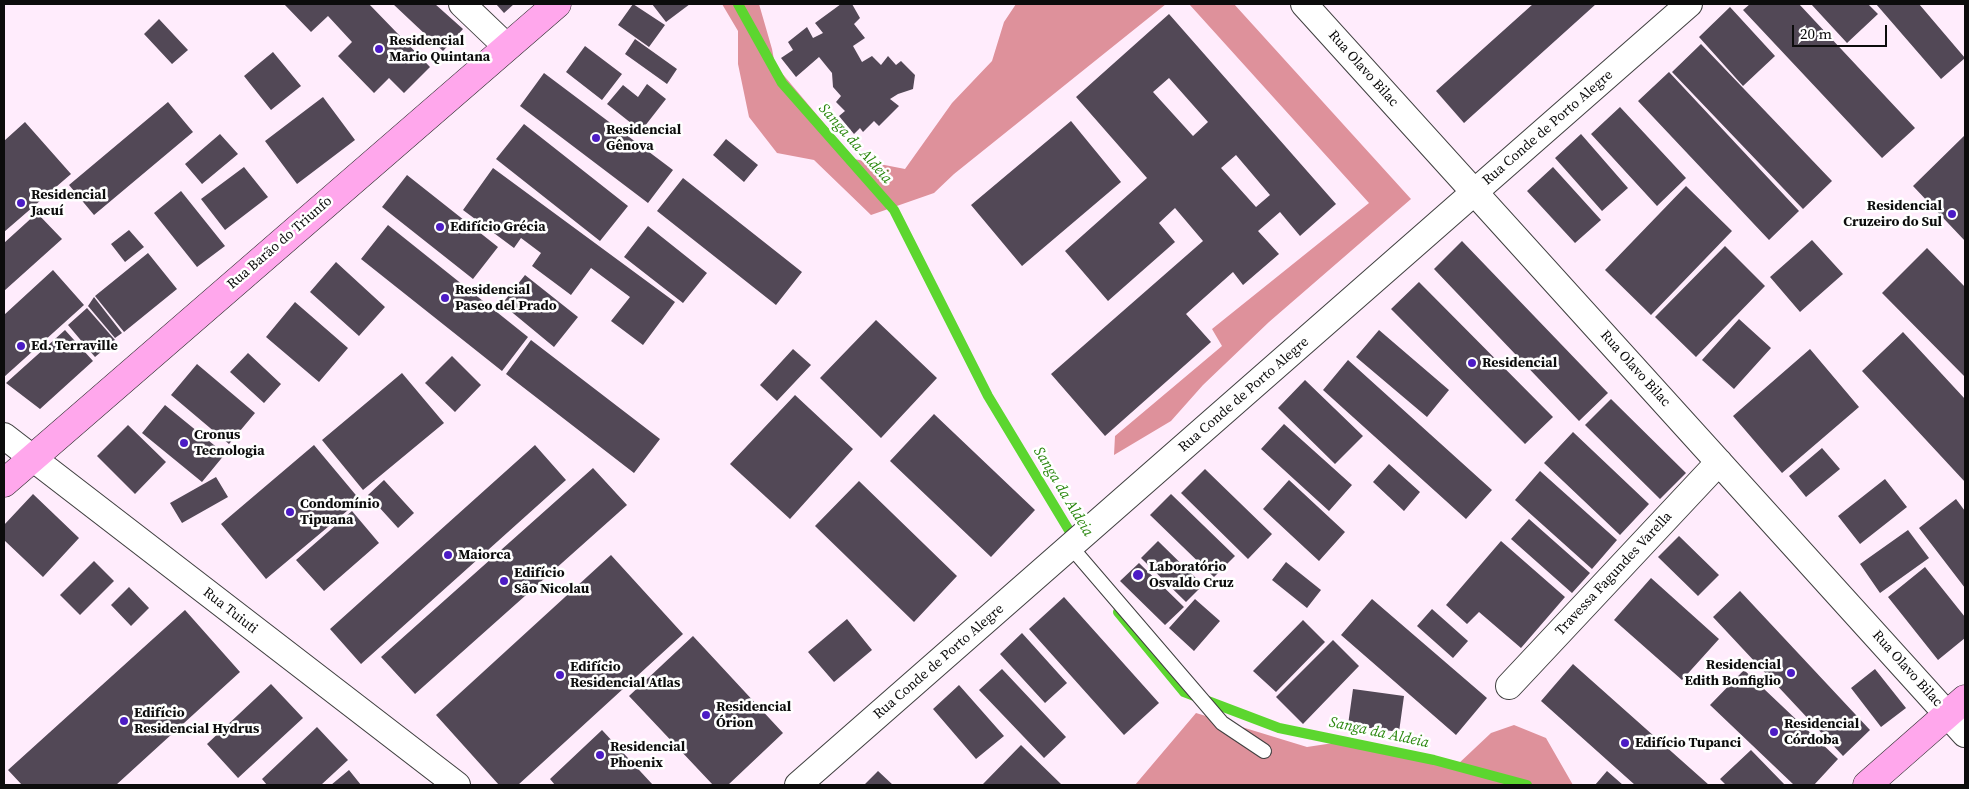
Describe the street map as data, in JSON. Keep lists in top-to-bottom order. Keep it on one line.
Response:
{"streets":{"street":["Rua Olavo Bilac","Rua Conde de Porto Alegre","Rua Barão do Triunfo","Travessa Fagundes Varella","Rua Tuiuti"]},"crossings":[["Rua Olavo Bilac","Rua Conde de Porto Alegre"],["Rua Olavo Bilac","Travessa Fagundes Varella"],["Rua Barão do Triunfo","Rua Tuiuti"]],"water":["Sanga da Aldeia"],"places":["Residencial Mario Quintana","Residencial Gênova","Residencial Jacuí","Residencial Cruzeiro do Sul","Edifício Grécia","Residencial Paseo del Prado","Ed. Terraville","Residencial","Cronus Tecnologia","Condomínio Tipuana","Maiorca","Laboratório Osvaldo Cruz","Edifício São Nicolau","Residencial Edith Bonfiglio","Edifício Residencial Atlas","Residencial Órion","Edifício Residencial Hydrus","Residencial Córdoba","Edifício Tupanci","Residencial Phoenix"],"scale_bar":"20 m"}
